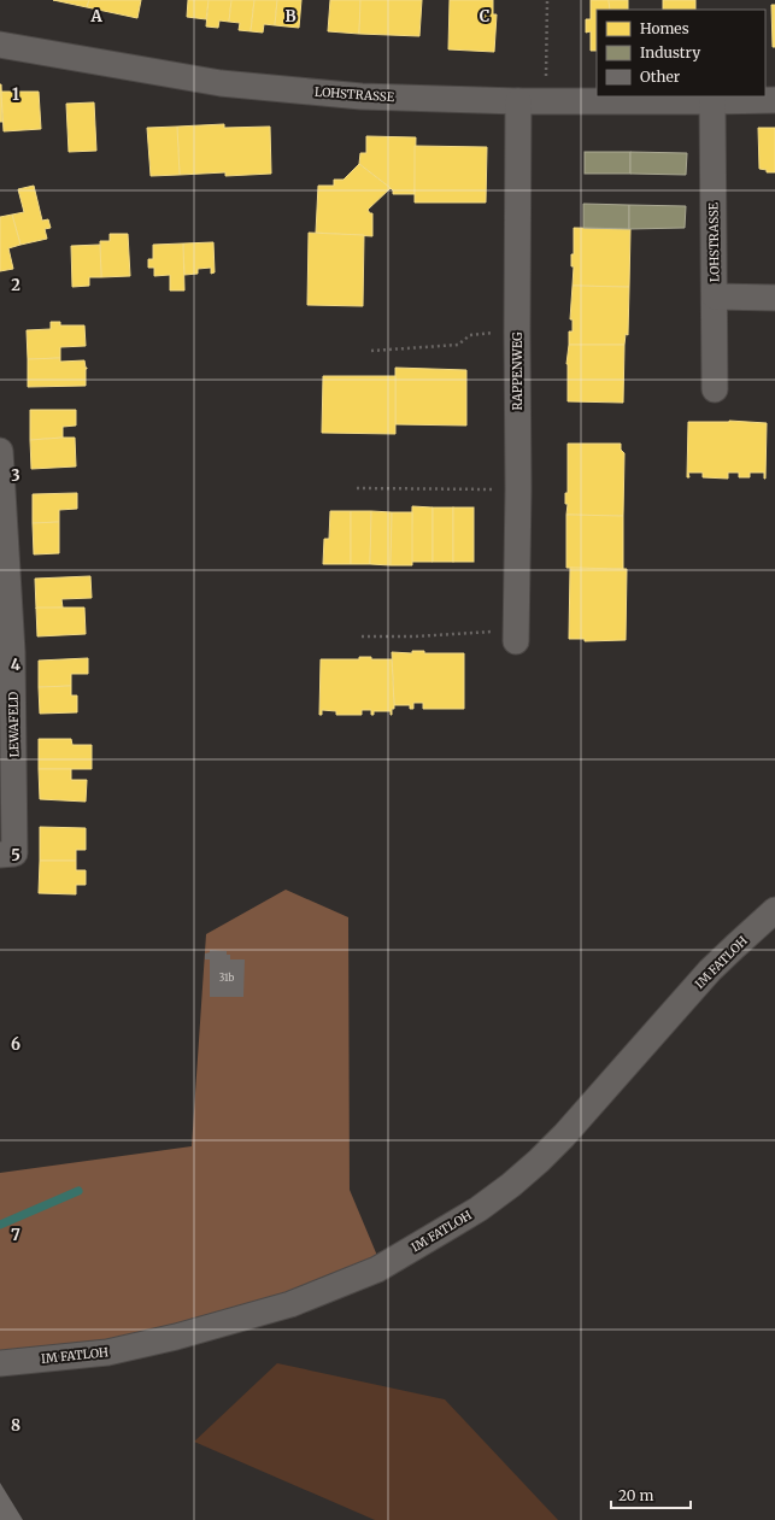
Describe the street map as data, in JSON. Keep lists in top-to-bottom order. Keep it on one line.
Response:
{"streets":{"street":["LOHSTRASSE","RAPPENWEG","LEWAFELD","IM FATLOH"]},"crossings":[["LOHSTRASSE","RAPPENWEG"]],"house_numbers":["31b"],"legend":["Homes","Industry","Other"],"scale_bar":"20 m","grid":{"columns":["A","B","C"],"rows":["1","2","3","4","5","6","7","8"]}}
